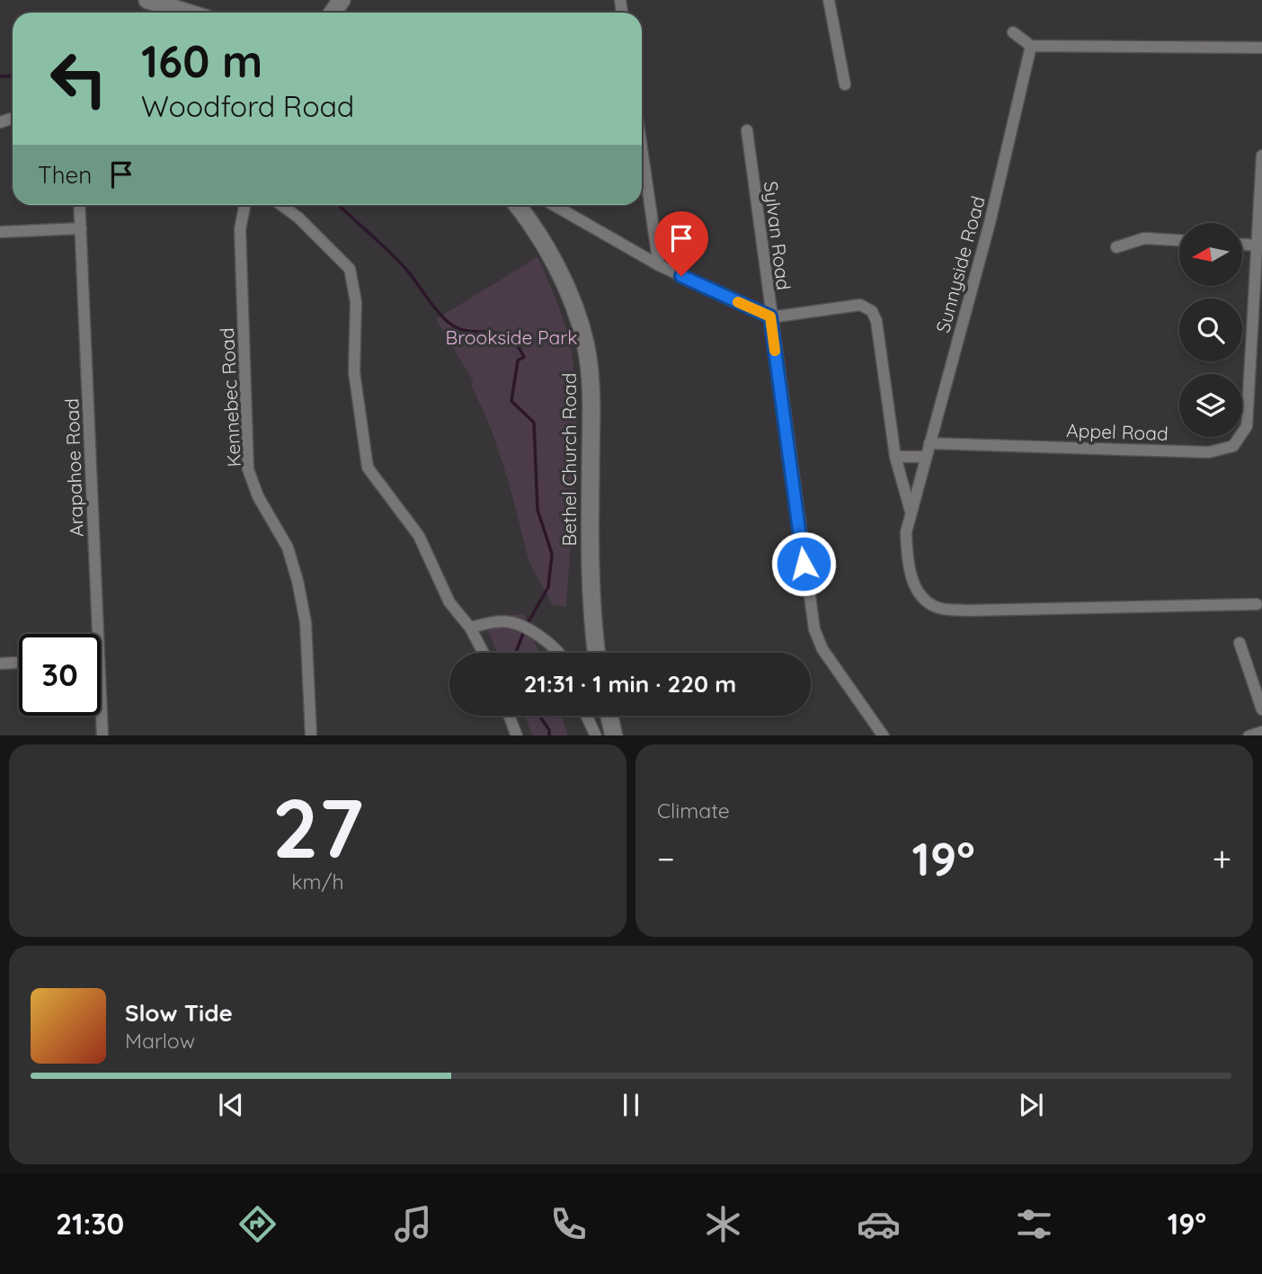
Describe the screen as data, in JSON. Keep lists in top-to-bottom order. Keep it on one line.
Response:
{"streets":{"street":["Sylvan Road","Sunnyside Road","Kennebec Road","Appel Road","Bethel Church Road","Arapahoe Road"]},"crossings":[["Sunnyside Road","Appel Road"]],"parks":["Brookside Park"],"north":"left","page":{"turn":["160 m","Woodford Road"],"then":"Then","limit":"30","trip":"21:31 · 1 min · 220 m","tile":[["27","km/h"],"Climate"],"heat":["−","19°","+"],"song":["Slow Tide","Marlow"],"tabs":["21:30","19°"]}}
